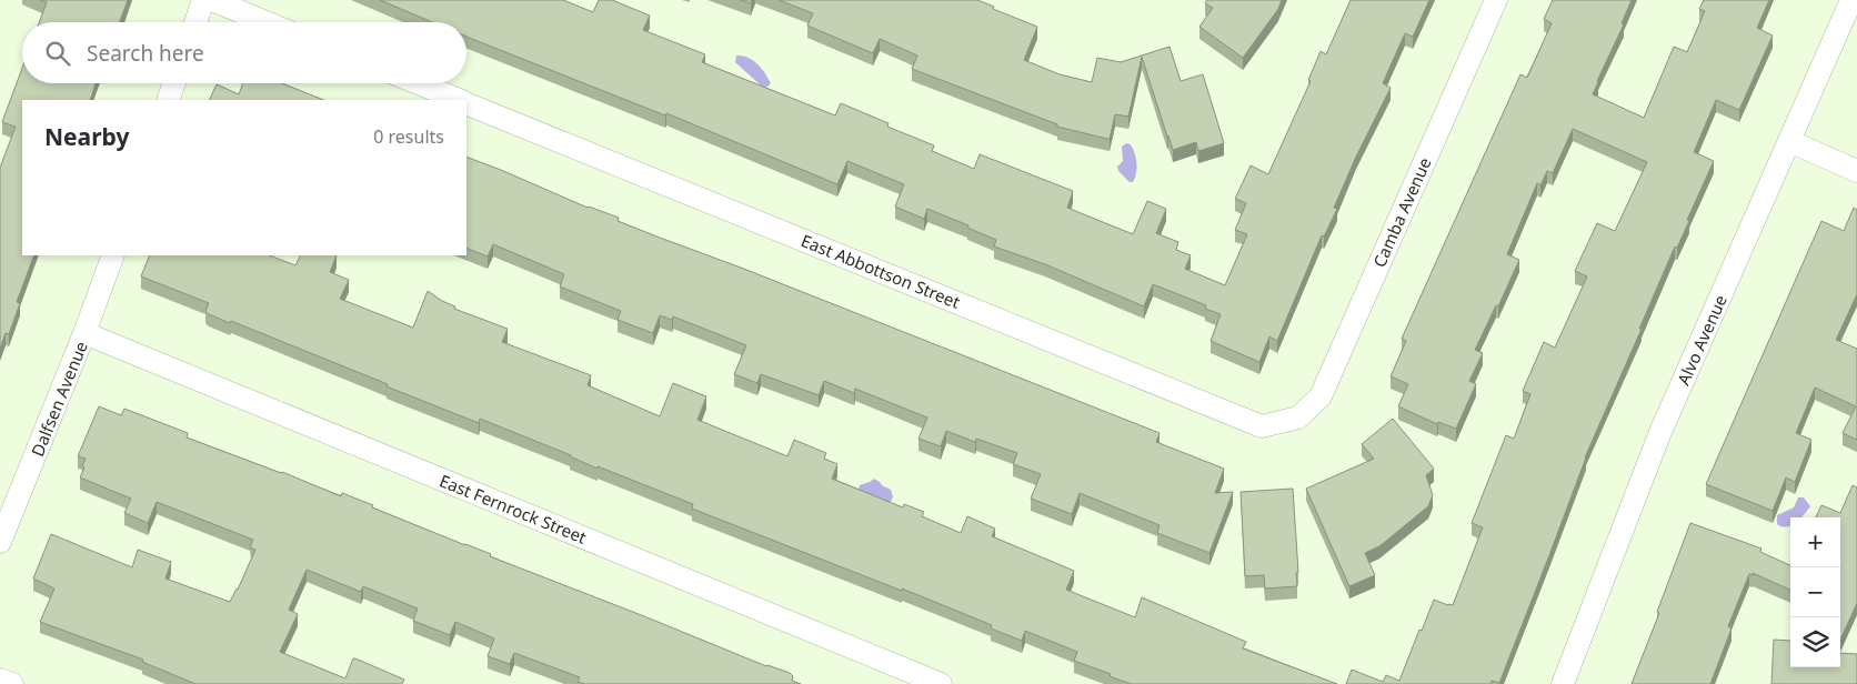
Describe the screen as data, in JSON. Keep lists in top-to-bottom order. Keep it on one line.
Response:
{"streets":{"street":["Camba Avenue","East Abbottson Street","Alvo Avenue","Dalfsen Avenue","East Fernrock Street"]},"crossings":[["Camba Avenue","East Abbottson Street"],["Dalfsen Avenue","East Fernrock Street"]],"page":{"search":"Search here","heading":["Nearby","0 results"],"map_buttons":["+","−"]}}
